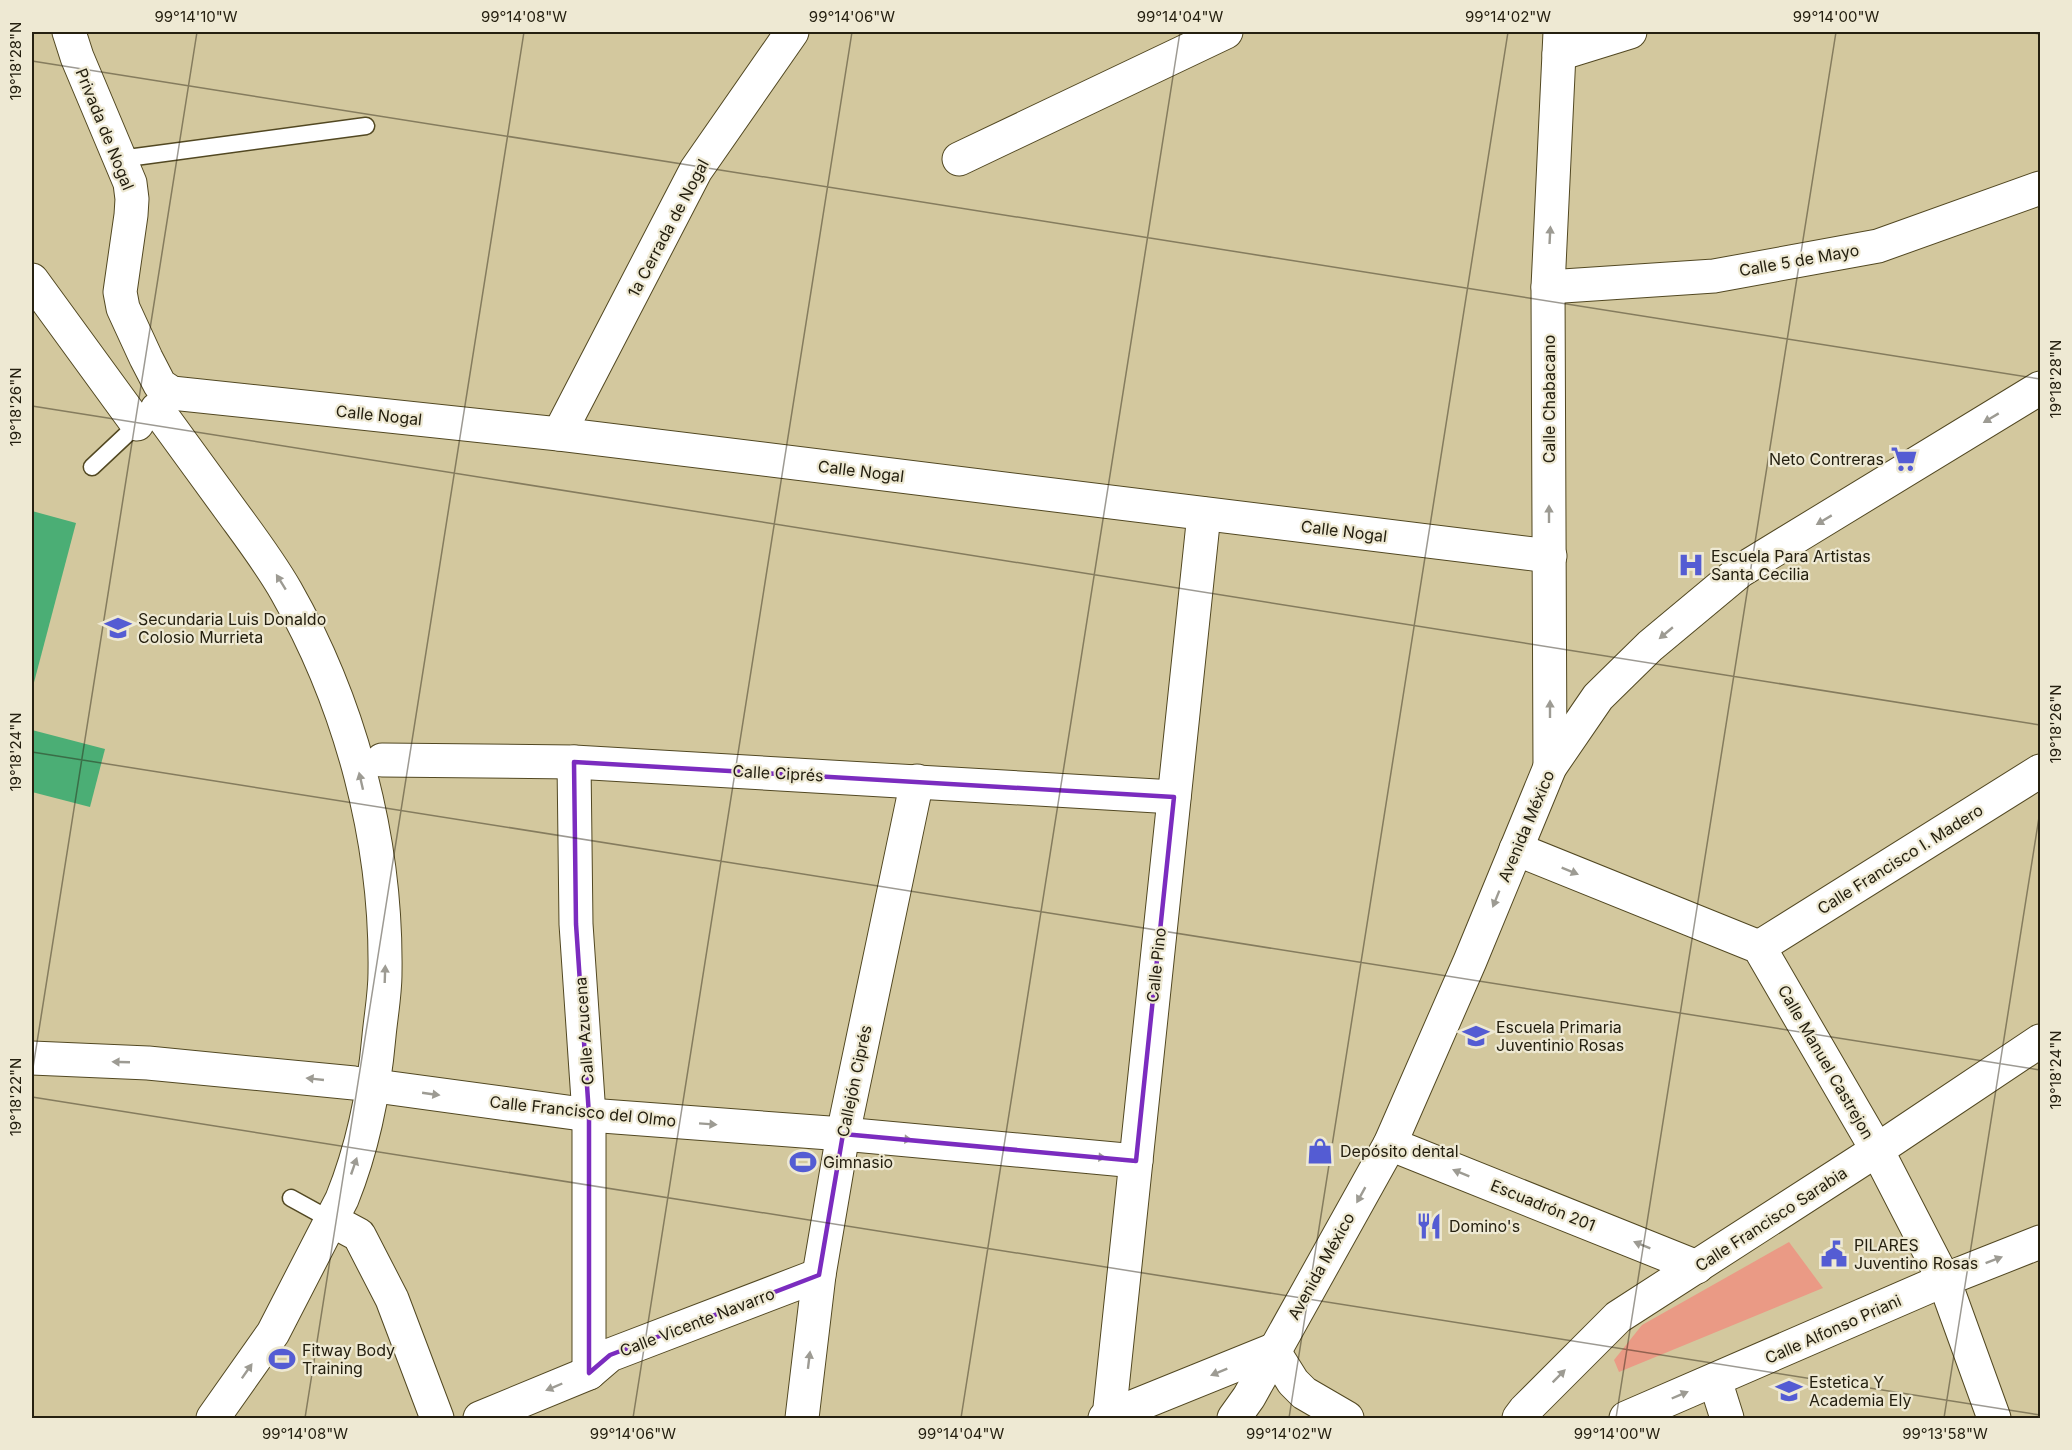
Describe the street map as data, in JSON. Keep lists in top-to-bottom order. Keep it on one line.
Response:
{"streets":{"street":["Privada de Nogal","1a Cerrada de Nogal","Calle 5 de Mayo","Calle Chabacano","Calle Nogal","Calle Ciprés","Avenida México","Calle Francisco I. Madero","Calle Pino","Calle Azucena","Calle Manuel Castrejon","Callejón Ciprés","Calle Francisco del Olmo","Escuadrón 201","Calle Francisco Sarabia","Calle Vicente Navarro","Calle Alfonso Priani"]},"crossings":[["Privada de Nogal","Calle Nogal"],["1a Cerrada de Nogal","Calle Nogal"],["Calle 5 de Mayo","Calle Chabacano"],["Calle Chabacano","Calle Nogal"],["Calle Chabacano","Avenida México"],["Calle Nogal","Calle Pino"],["Calle Ciprés","Calle Pino"],["Calle Ciprés","Calle Azucena"],["Calle Ciprés","Callejón Ciprés"],["Avenida México","Escuadrón 201"],["Calle Francisco I. Madero","Calle Manuel Castrejon"],["Calle Pino","Calle Francisco del Olmo"],["Calle Azucena","Calle Francisco del Olmo"],["Calle Azucena","Calle Vicente Navarro"],["Calle Manuel Castrejon","Calle Francisco Sarabia"],["Calle Manuel Castrejon","Calle Alfonso Priani"],["Callejón Ciprés","Calle Francisco del Olmo"],["Callejón Ciprés","Calle Vicente Navarro"],["Escuadrón 201","Calle Francisco Sarabia"]],"one_way":["Calle Chabacano","Avenida México","Escuadrón 201","Calle Francisco Sarabia","Calle Alfonso Priani"],"places":{"supermarket":["Neto Contreras"],"hospital":["Escuela Para Artistas Santa Cecilia"],"school or university":["Secundaria Luis Donaldo Colosio Murrieta","Escuela Primaria Juventinio Rosas","Estetica Y Academia Ely"],"shop":["Depósito dental"],"sports":["Gimnasio","Fitway Body Training"],"restaurant":["Domino's"],"public building":["PILARES Juventino Rosas"]},"coordinates":["99°14'10\"W","99°14'08\"W","99°14'06\"W","99°14'04\"W","99°14'02\"W","99°14'00\"W","19°18'28\"N","19°18'26\"N","19°18'24\"N","19°18'22\"N","99°13'58\"W"]}
